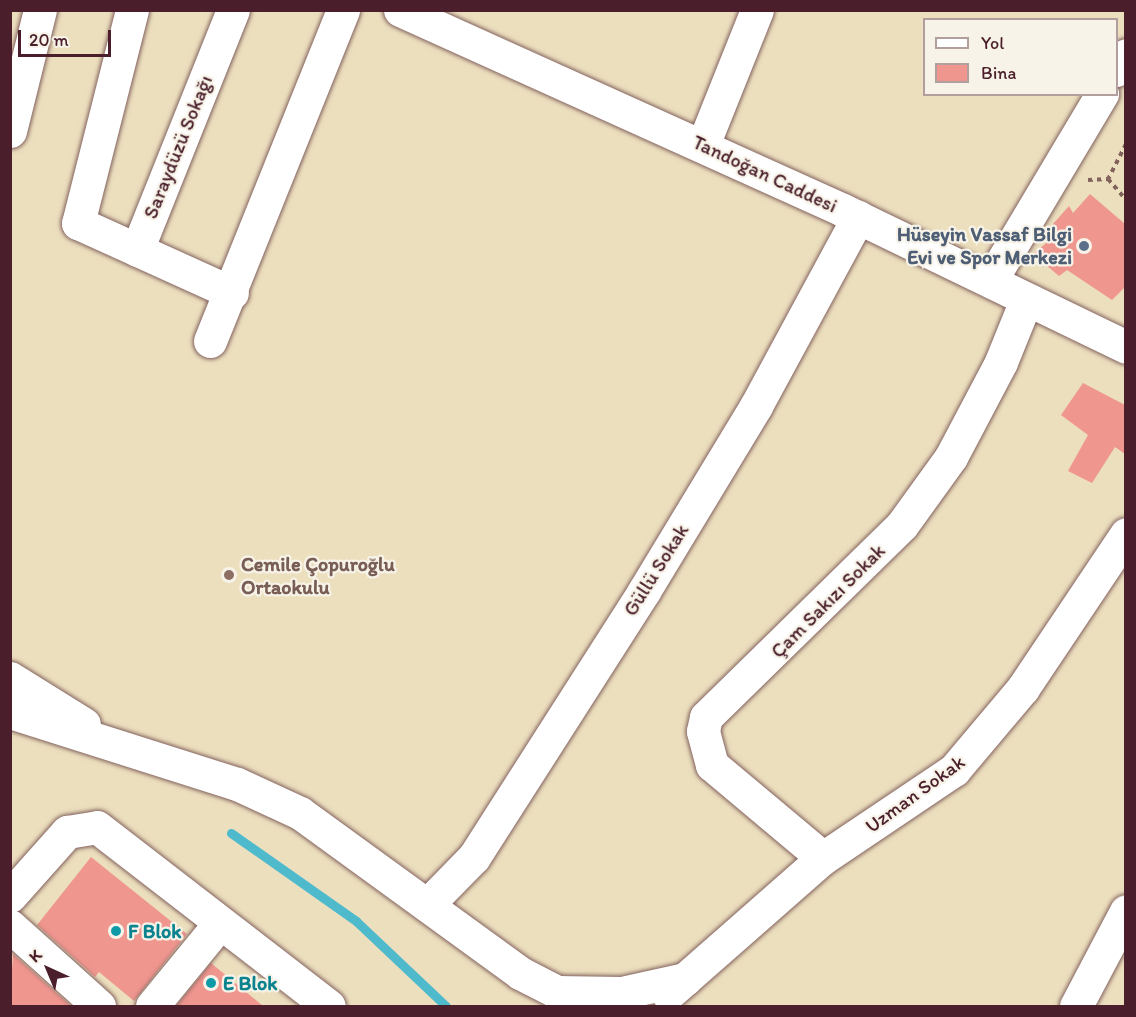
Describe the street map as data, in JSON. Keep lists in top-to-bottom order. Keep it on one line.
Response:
{"streets":{"street":["Saraydüzü Sokağı","Tandoğan Caddesi","Güllü Sokak","Çam Sakızı Sokak","Uzman Sokak"]},"crossings":[["Tandoğan Caddesi","Güllü Sokak"],["Tandoğan Caddesi","Çam Sakızı Sokak"],["Çam Sakızı Sokak","Uzman Sokak"]],"places":["Hüseyin Vassaf Bilgi Evi ve Spor Merkezi","Cemile Çopuroğlu Ortaokulu","F Blok","E Blok"],"legend":["Yol","Bina"],"scale_bar":"20 m","north":"top left"}
